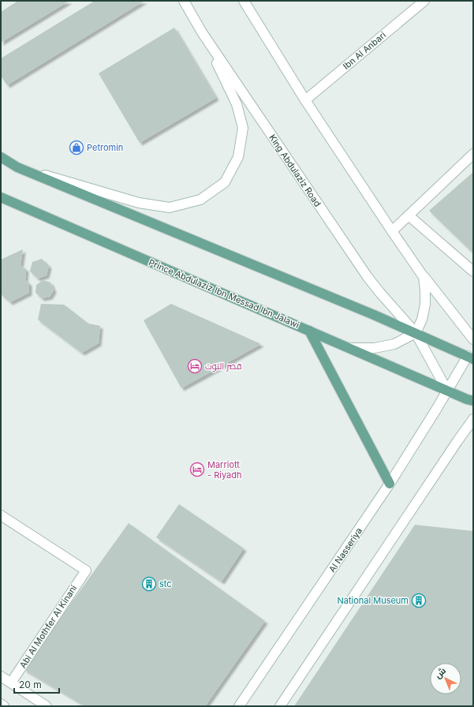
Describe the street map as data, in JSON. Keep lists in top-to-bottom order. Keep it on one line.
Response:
{"streets":{"main road":["Ibn Al Anbari","King Abdulaziz Road","Prince Abdulaziz Ibn Messad Ibn Jalawi","Al Nasseriya","Abi Al Mothfer Al Kinani"]},"crossings":[["King Abdulaziz Road","Prince Abdulaziz Ibn Messad Ibn Jalawi"],["King Abdulaziz Road","Al Nasseriya"],["Prince Abdulaziz Ibn Messad Ibn Jalawi","Al Nasseriya"]],"places":{"shop":["Petromin"],"hotel":["قصر التوت","Marriott - Riyadh"],"building":["stc","National Museum"]},"scale_bar":"20 m","north":"top left"}
